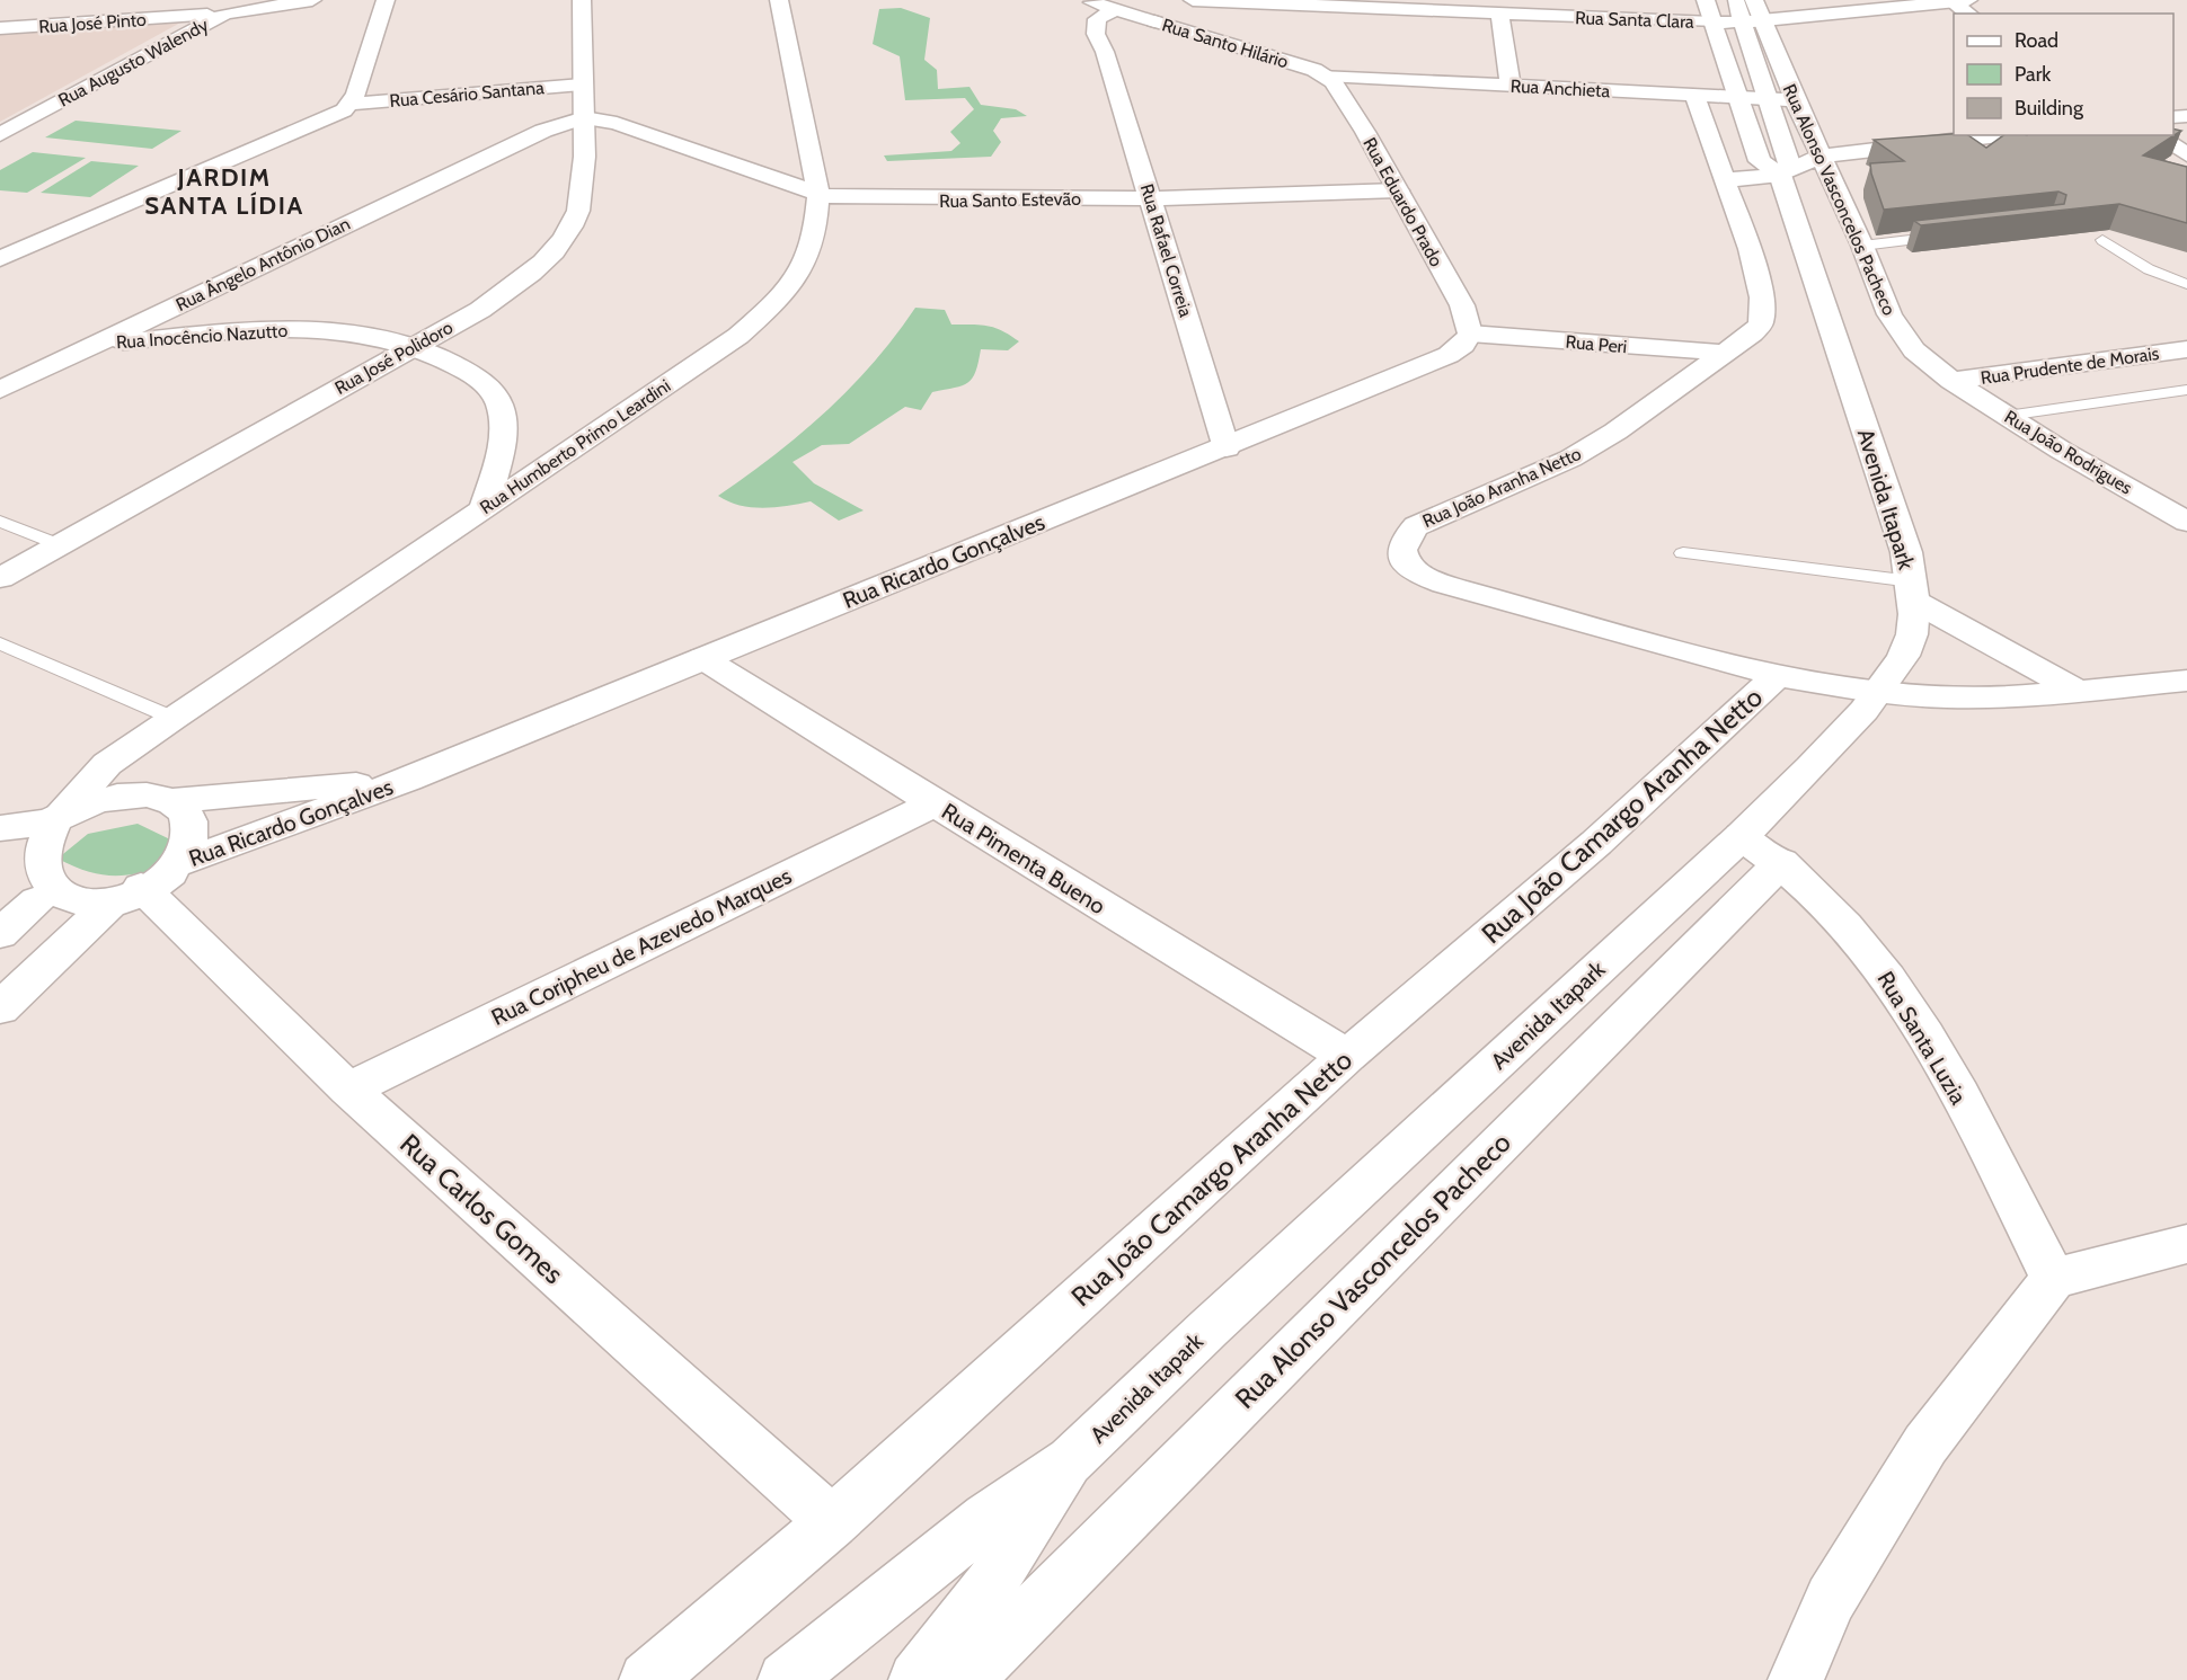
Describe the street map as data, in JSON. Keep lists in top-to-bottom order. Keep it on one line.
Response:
{"streets":{"street":["Rua Santa Clara","Rua José Pinto","Rua Santo Hilário","Rua Augusto Walendy","Rua Anchieta","Rua Cesário Santana","Rua Santo Estevão","Rua Alonso Vasconcelos Pacheco","Rua Eduardo Prado","Rua Rafael Correia","Rua Ângelo Antônio Dian","Rua Inocêncio Nazutto","Rua Peri","Rua José Polidoro","Rua Prudente de Morais","Rua Humberto Primo Leardini","Rua João Rodrigues","Rua João Aranha Netto","Avenida Itapark","Rua Ricardo Gonçalves","Rua João Camargo Aranha Netto","Rua Pimenta Bueno","Rua Coripheu de Azevedo Marques","Rua Santa Luzia","Rua Carlos Gomes"]},"crossings":[["Rua Santa Clara","Rua Alonso Vasconcelos Pacheco"],["Rua Santa Clara","Avenida Itapark"],["Rua José Pinto","Rua Augusto Walendy"],["Rua Santo Hilário","Rua Anchieta"],["Rua Santo Hilário","Rua Eduardo Prado"],["Rua Anchieta","Rua Alonso Vasconcelos Pacheco"],["Rua Anchieta","Rua Eduardo Prado"],["Rua Anchieta","Rua João Aranha Netto"],["Rua Anchieta","Avenida Itapark"],["Rua Cesário Santana","Rua José Polidoro"],["Rua Santo Estevão","Rua Eduardo Prado"],["Rua Santo Estevão","Rua Rafael Correia"],["Rua Santo Estevão","Rua Ângelo Antônio Dian"],["Rua Santo Estevão","Rua José Polidoro"],["Rua Santo Estevão","Rua Humberto Primo Leardini"],["Rua Alonso Vasconcelos Pacheco","Rua Prudente de Morais"],["Rua Alonso Vasconcelos Pacheco","Rua João Rodrigues"],["Rua Alonso Vasconcelos Pacheco","Avenida Itapark"],["Rua Alonso Vasconcelos Pacheco","Rua Santa Luzia"],["Rua Eduardo Prado","Rua Peri"],["Rua Eduardo Prado","Rua Ricardo Gonçalves"],["Rua Rafael Correia","Rua Ricardo Gonçalves"],["Rua Ângelo Antônio Dian","Rua Inocêncio Nazutto"],["Rua Ângelo Antônio Dian","Rua José Polidoro"],["Rua Inocêncio Nazutto","Rua José Polidoro"],["Rua Inocêncio Nazutto","Rua Humberto Primo Leardini"],["Rua Peri","Rua João Aranha Netto"],["Rua Peri","Rua Ricardo Gonçalves"],["Rua Prudente de Morais","Rua João Rodrigues"],["Rua Humberto Primo Leardini","Rua Ricardo Gonçalves"],["Rua João Aranha Netto","Avenida Itapark"],["Rua João Aranha Netto","Rua João Camargo Aranha Netto"],["Avenida Itapark","Rua Santa Luzia"],["Rua Ricardo Gonçalves","Rua Pimenta Bueno"],["Rua Ricardo Gonçalves","Rua Carlos Gomes"],["Rua João Camargo Aranha Netto","Rua Pimenta Bueno"],["Rua João Camargo Aranha Netto","Rua Carlos Gomes"],["Rua Pimenta Bueno","Rua Coripheu de Azevedo Marques"],["Rua Coripheu de Azevedo Marques","Rua Carlos Gomes"]],"districts":["JARDIM SANTA LÍDIA"],"legend":["Road","Park","Building"]}
